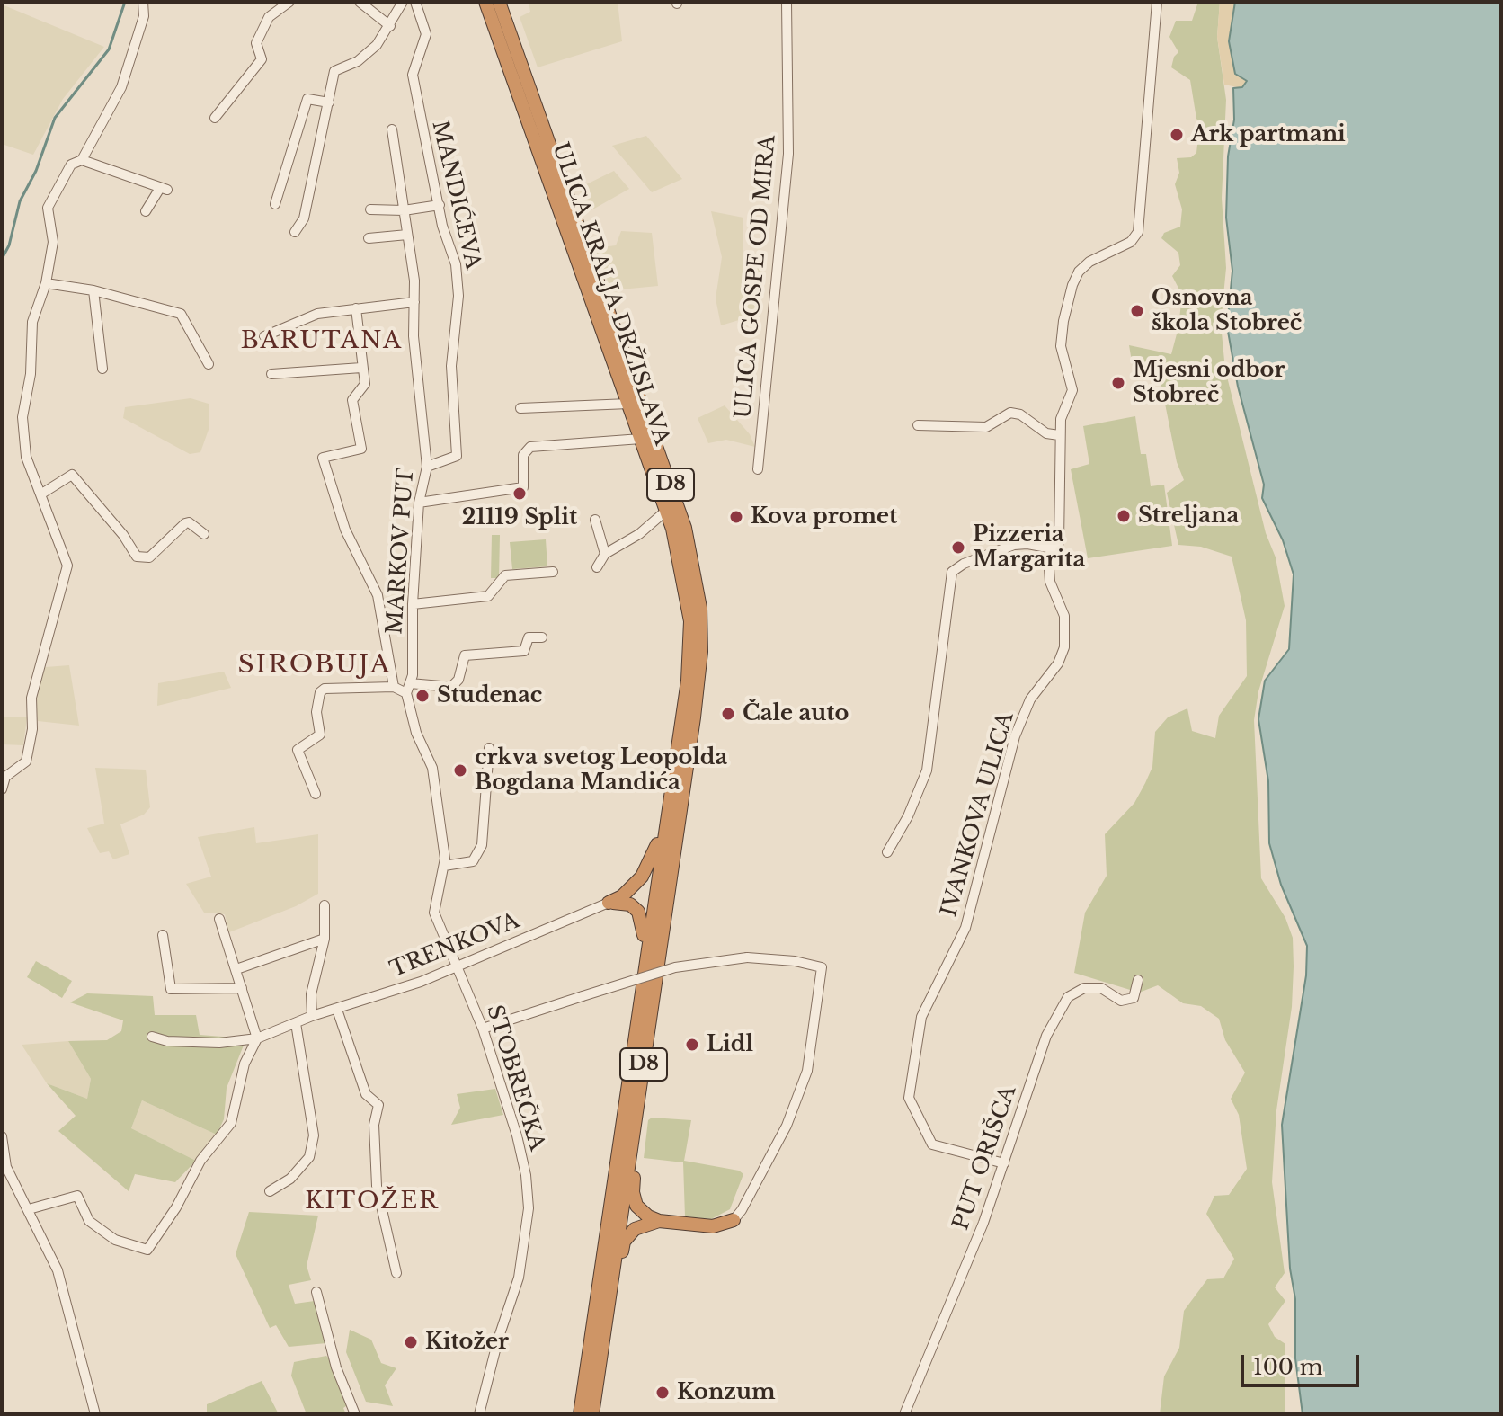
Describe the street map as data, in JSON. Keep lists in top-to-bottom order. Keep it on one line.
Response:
{"streets":{"highway":["ULICA KRALJA DRŽISLAVA","D8"],"street":["MANDIĆEVA","ULICA GOSPE OD MIRA","MARKOV PUT","IVANKOVA ULICA","TRENKOVA","STOBREČKA","PUT ORIŠCA"]},"crossings":[["MANDIĆEVA","MARKOV PUT"],["MARKOV PUT","TRENKOVA"],["MARKOV PUT","STOBREČKA"],["IVANKOVA ULICA","PUT ORIŠCA"],["TRENKOVA","STOBREČKA"]],"districts":["BARUTANA","SIROBUJA","KITOŽER"],"places":["Ark partmani","Osnovna škola Stobreč","Mjesni odbor Stobreč","21119 Split","Streljana","Kova promet","Pizzeria Margarita","Studenac","Čale auto","crkva svetog Leopolda Bogdana Mandića","Lidl","Kitožer","Konzum"],"scale_bar":"100 m"}
